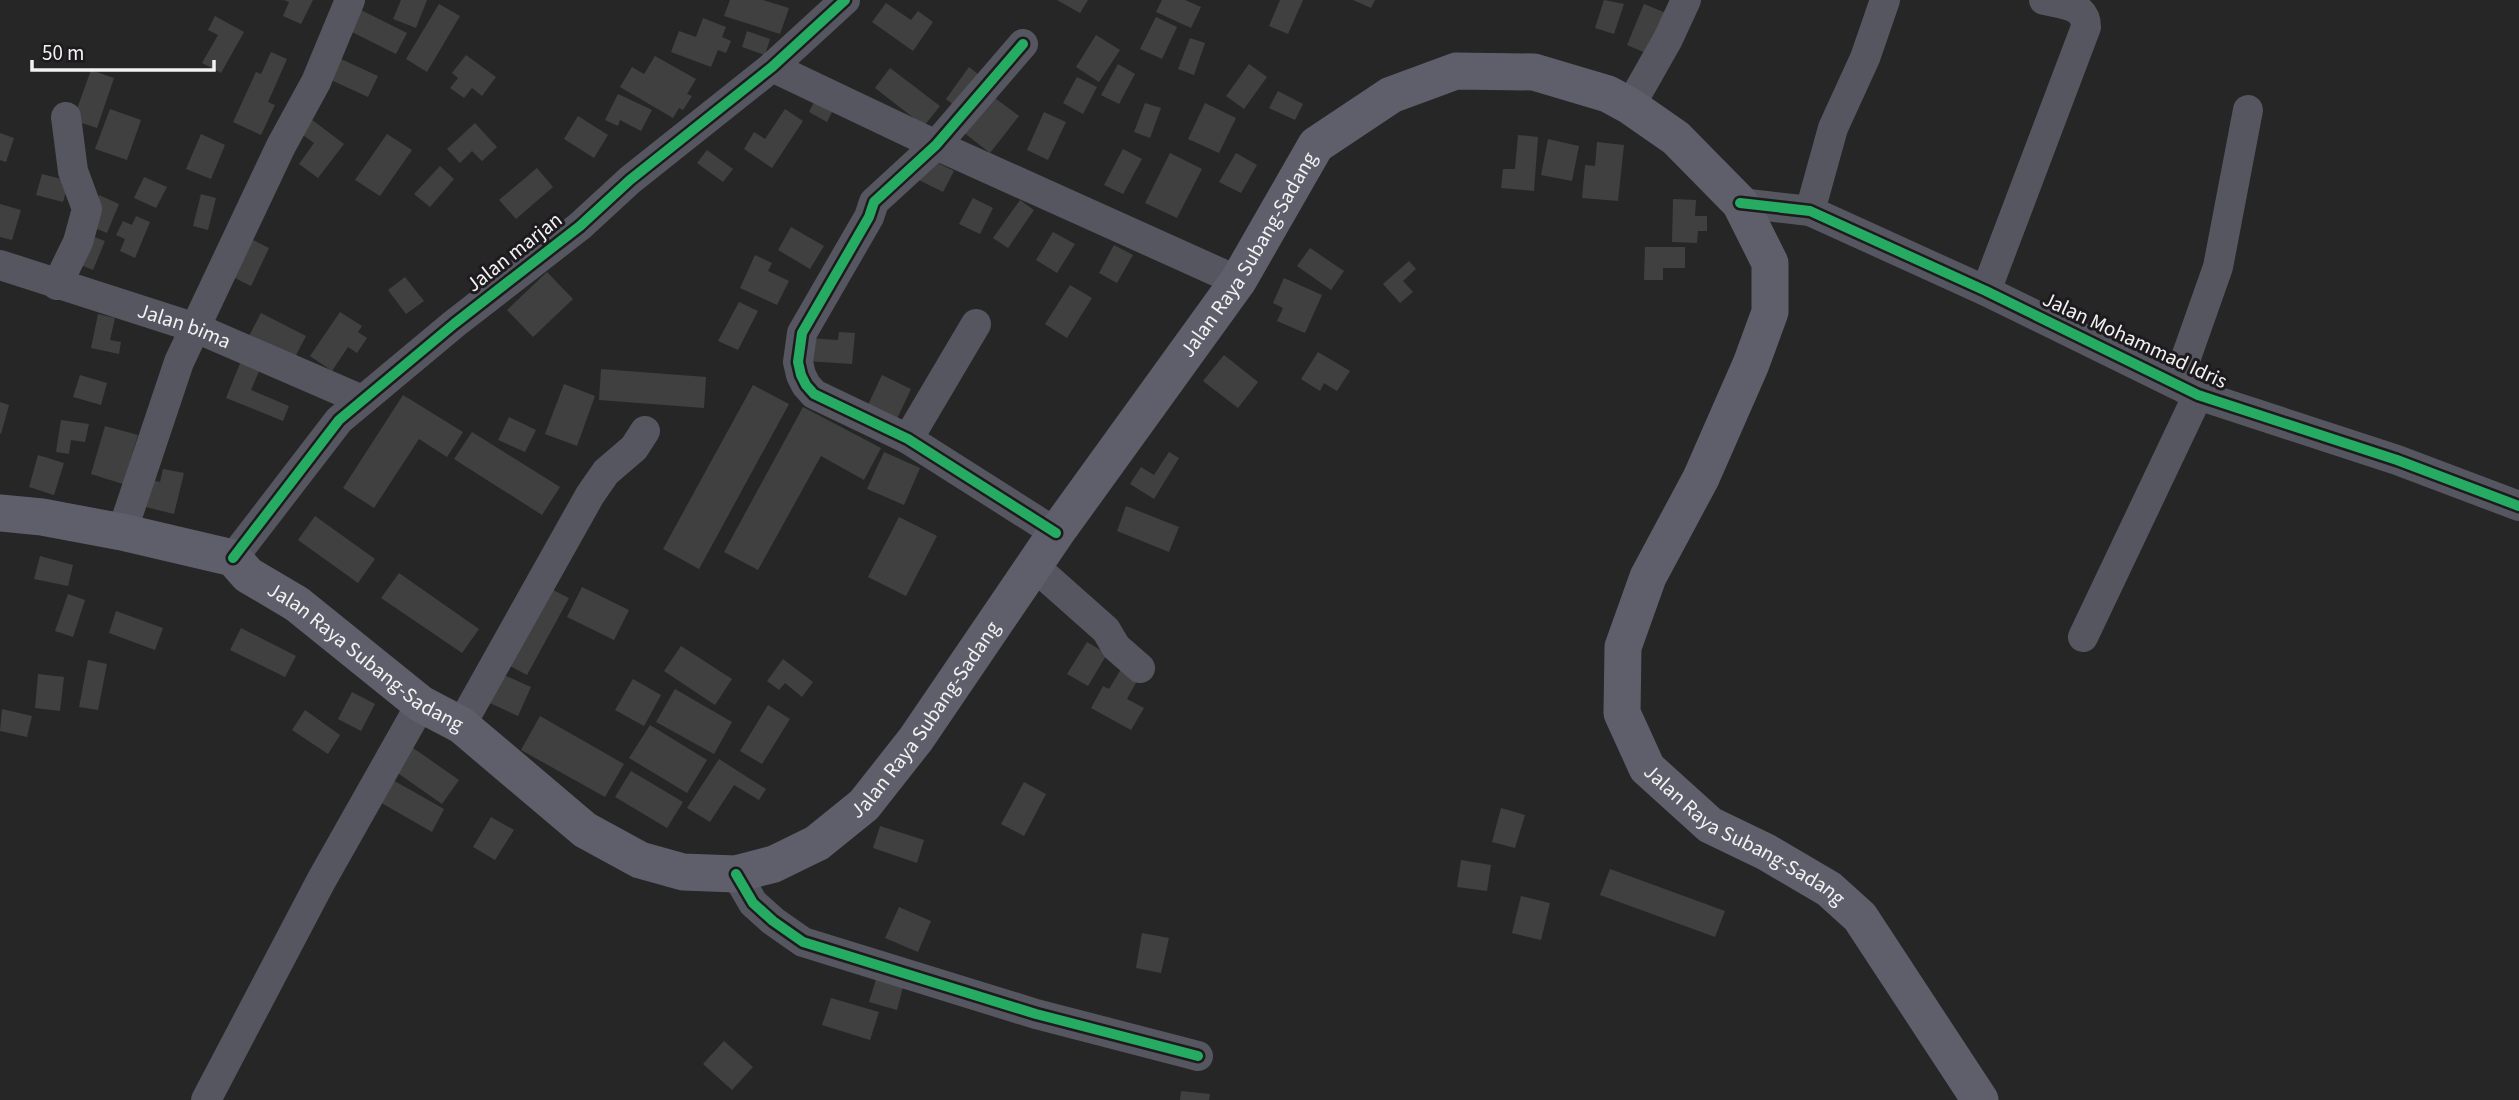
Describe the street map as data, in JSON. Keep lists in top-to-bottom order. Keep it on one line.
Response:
{"streets":{"main road":["Jalan Raya Subang-Sadang"],"street":["Jalan marjan","Jalan bima","Jalan Mohammad Idris"]},"crossings":[["Jalan marjan","Jalan Raya Subang-Sadang"],["Jalan marjan","Jalan bima"],["Jalan Raya Subang-Sadang","Jalan Mohammad Idris"]],"scale_bar":"50 m"}
